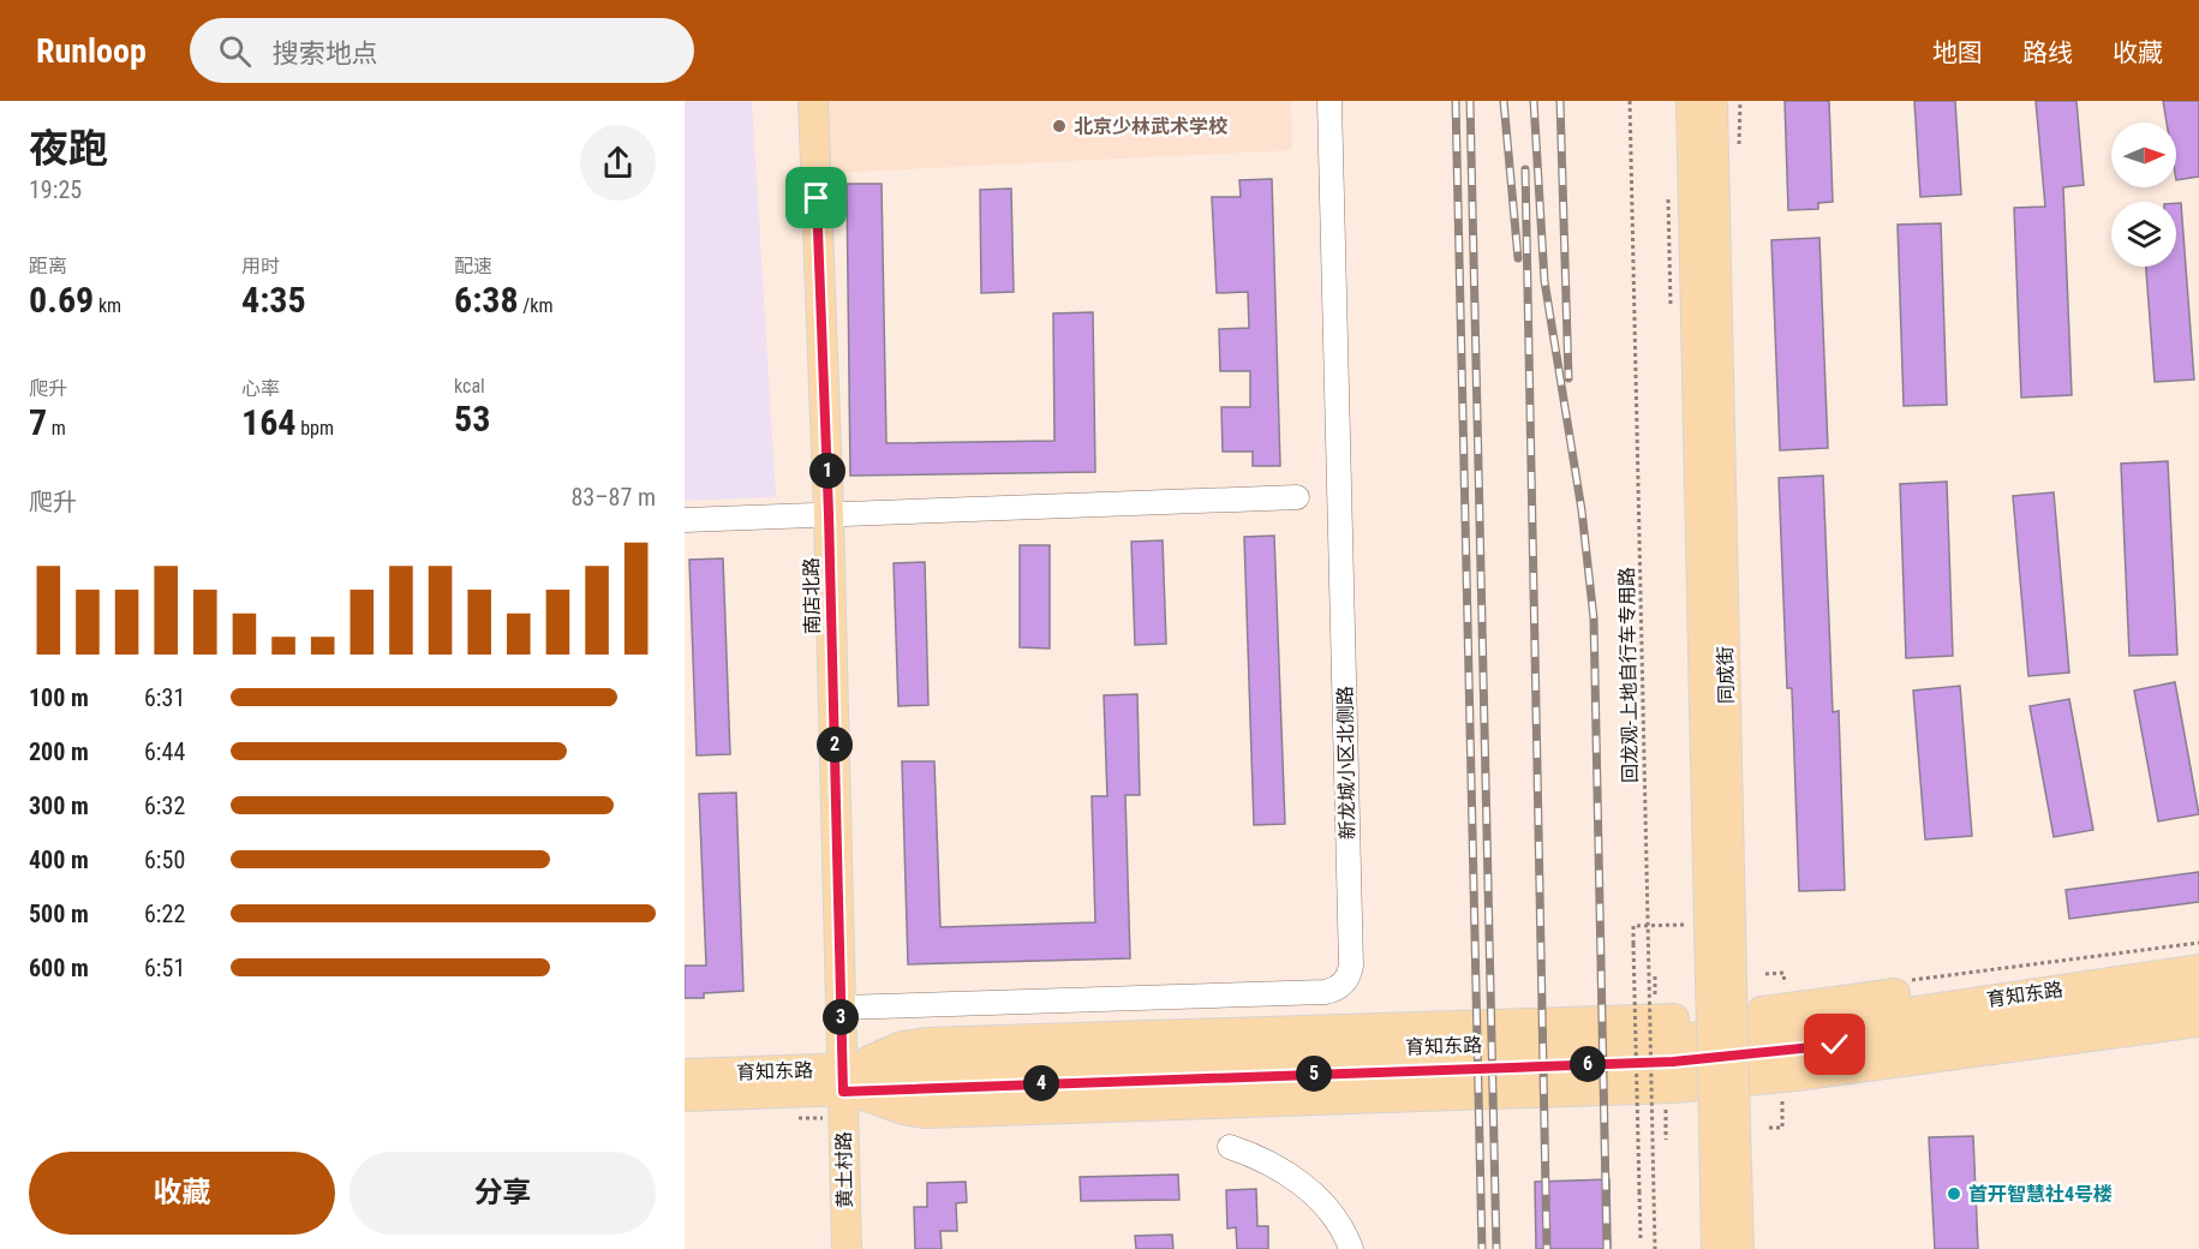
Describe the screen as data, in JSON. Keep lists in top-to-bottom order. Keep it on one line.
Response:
{"streets":{"main road":["南店北路","同成街","育知东路","黄土村路"],"street":["新龙城小区北侧路"],"path":["回龙观-上地自行车专用路"]},"crossings":[["南店北路","新龙城小区北侧路"],["南店北路","育知东路"],["南店北路","黄土村路"],["育知东路","黄土村路"]],"places":["北京少林武术学校","首开智慧社4号楼"],"north":"right","page":{"header":"Runloop","search":"搜索地点","nav":["地图","路线","收藏"],"heading":["夜跑","19:25"],"stats":[["距离","0.69 km"],["用时","4:35"],["配速","6:38 /km"],["爬升","7 m"],["心率","164 bpm"],["kcal","53"]],"pins":["1","2","3","6","5","4"],"chart":["爬升","83–87 m"],"list":[{"name":"100 m","note":"6:31"},{"name":"200 m","note":"6:44"},{"name":"300 m","note":"6:32"},{"name":"400 m","note":"6:50"},{"name":"500 m","note":"6:22"},{"name":"600 m","note":"6:51"}],"buttons":["收藏","分享"]}}
